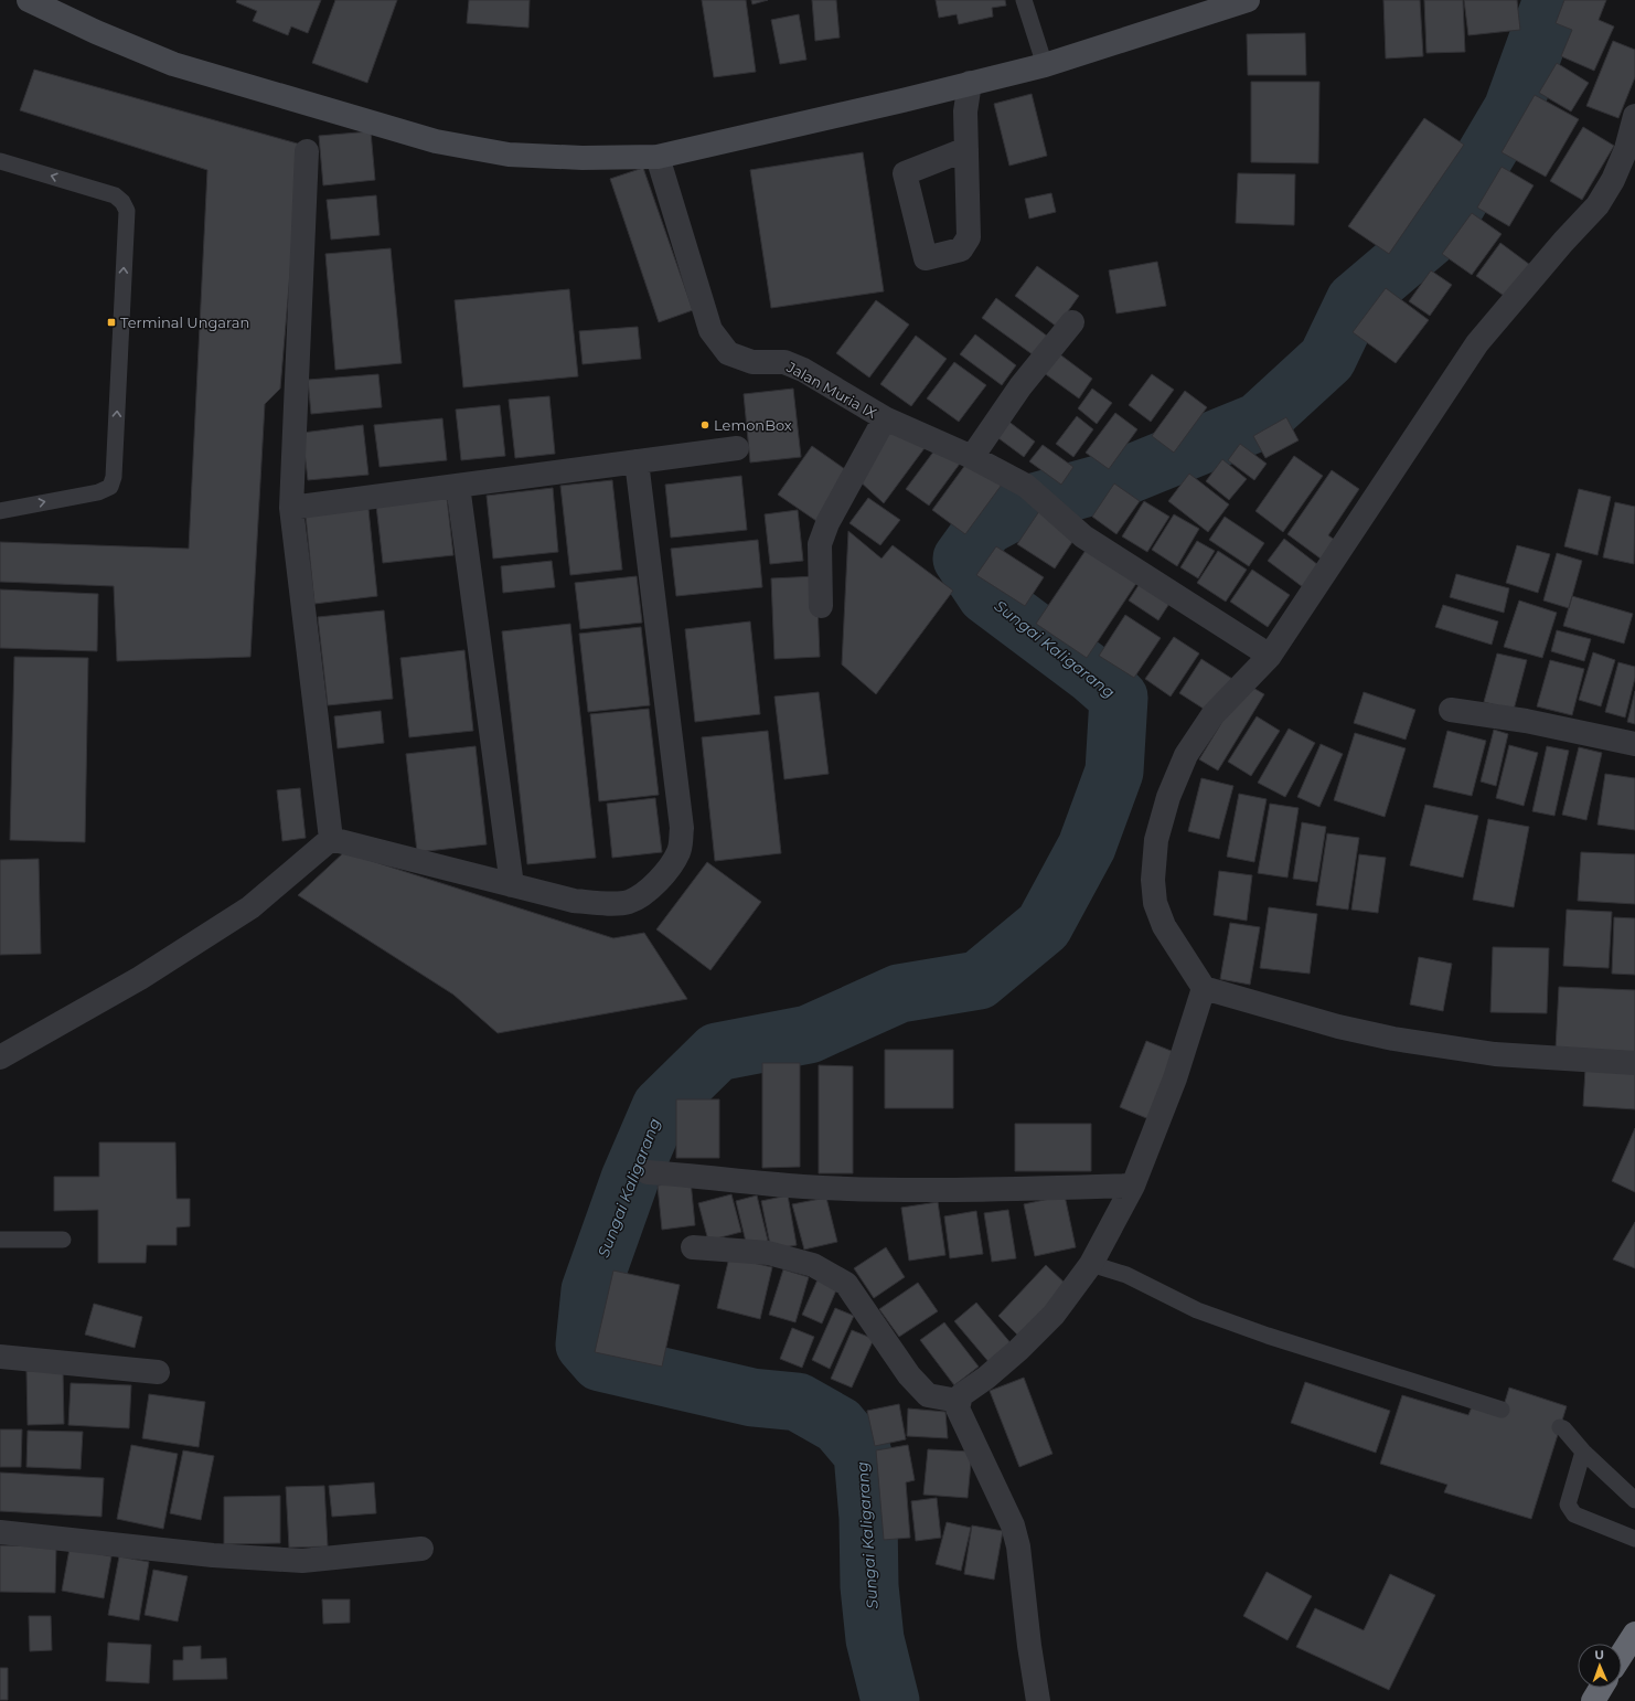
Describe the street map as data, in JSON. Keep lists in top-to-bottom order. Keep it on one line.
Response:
{"streets":{"street":["Jalan Muria IX"]},"water":["Sungai Kaligarang"],"places":{"transit":["Terminal Ungaran"],"other":["LemonBox"]},"north":"top"}
